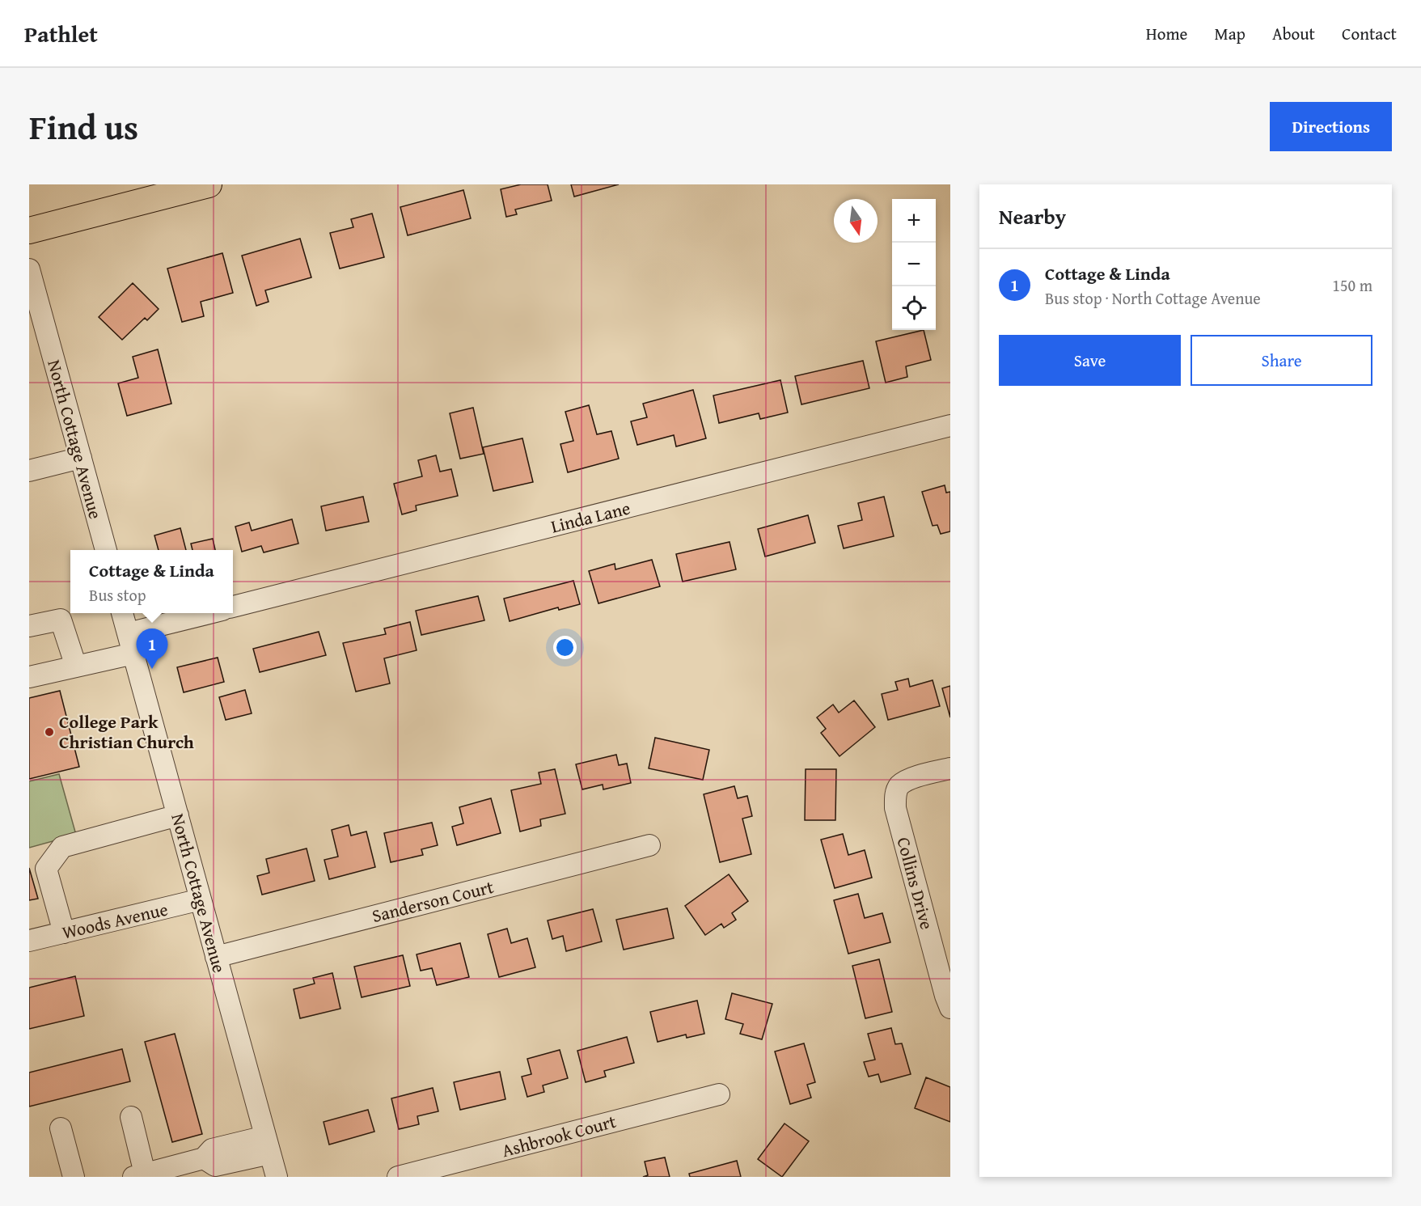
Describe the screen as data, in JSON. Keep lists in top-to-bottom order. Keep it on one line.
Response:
{"streets":{"street":["North Cottage Avenue","Linda Lane","Collins Drive","Sanderson Court","Woods Avenue","Ashbrook Court"]},"crossings":[["North Cottage Avenue","Sanderson Court"],["North Cottage Avenue","Woods Avenue"]],"places":["College Park Christian Church"],"north":"bottom","page":{"header":"Pathlet","nav":["Home","Map","About","Contact"],"title":"Find us","buttons":["Directions",["Save","Share"]],"heading":"Nearby","map_buttons":["+","−"],"list":[{"mark":"1","name":"Cottage & Linda","note":"Bus stop · North Cottage Avenue","value":"150 m"}],"popup":["Cottage & Linda","Bus stop"],"pins":"1"}}
